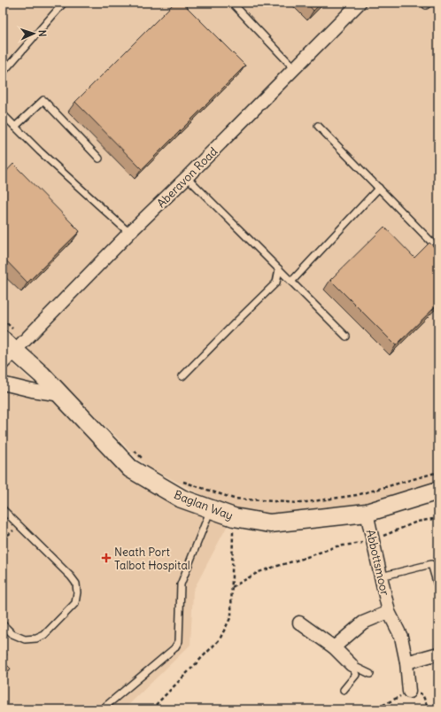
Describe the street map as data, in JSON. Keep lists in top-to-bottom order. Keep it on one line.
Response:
{"streets":{"street":["Aberavon Road","Baglan Way","Abbottsmoor"]},"crossings":[["Aberavon Road","Baglan Way"],["Baglan Way","Abbottsmoor"]],"places":{"health":["Neath Port Talbot Hospital"]},"north":"right"}
